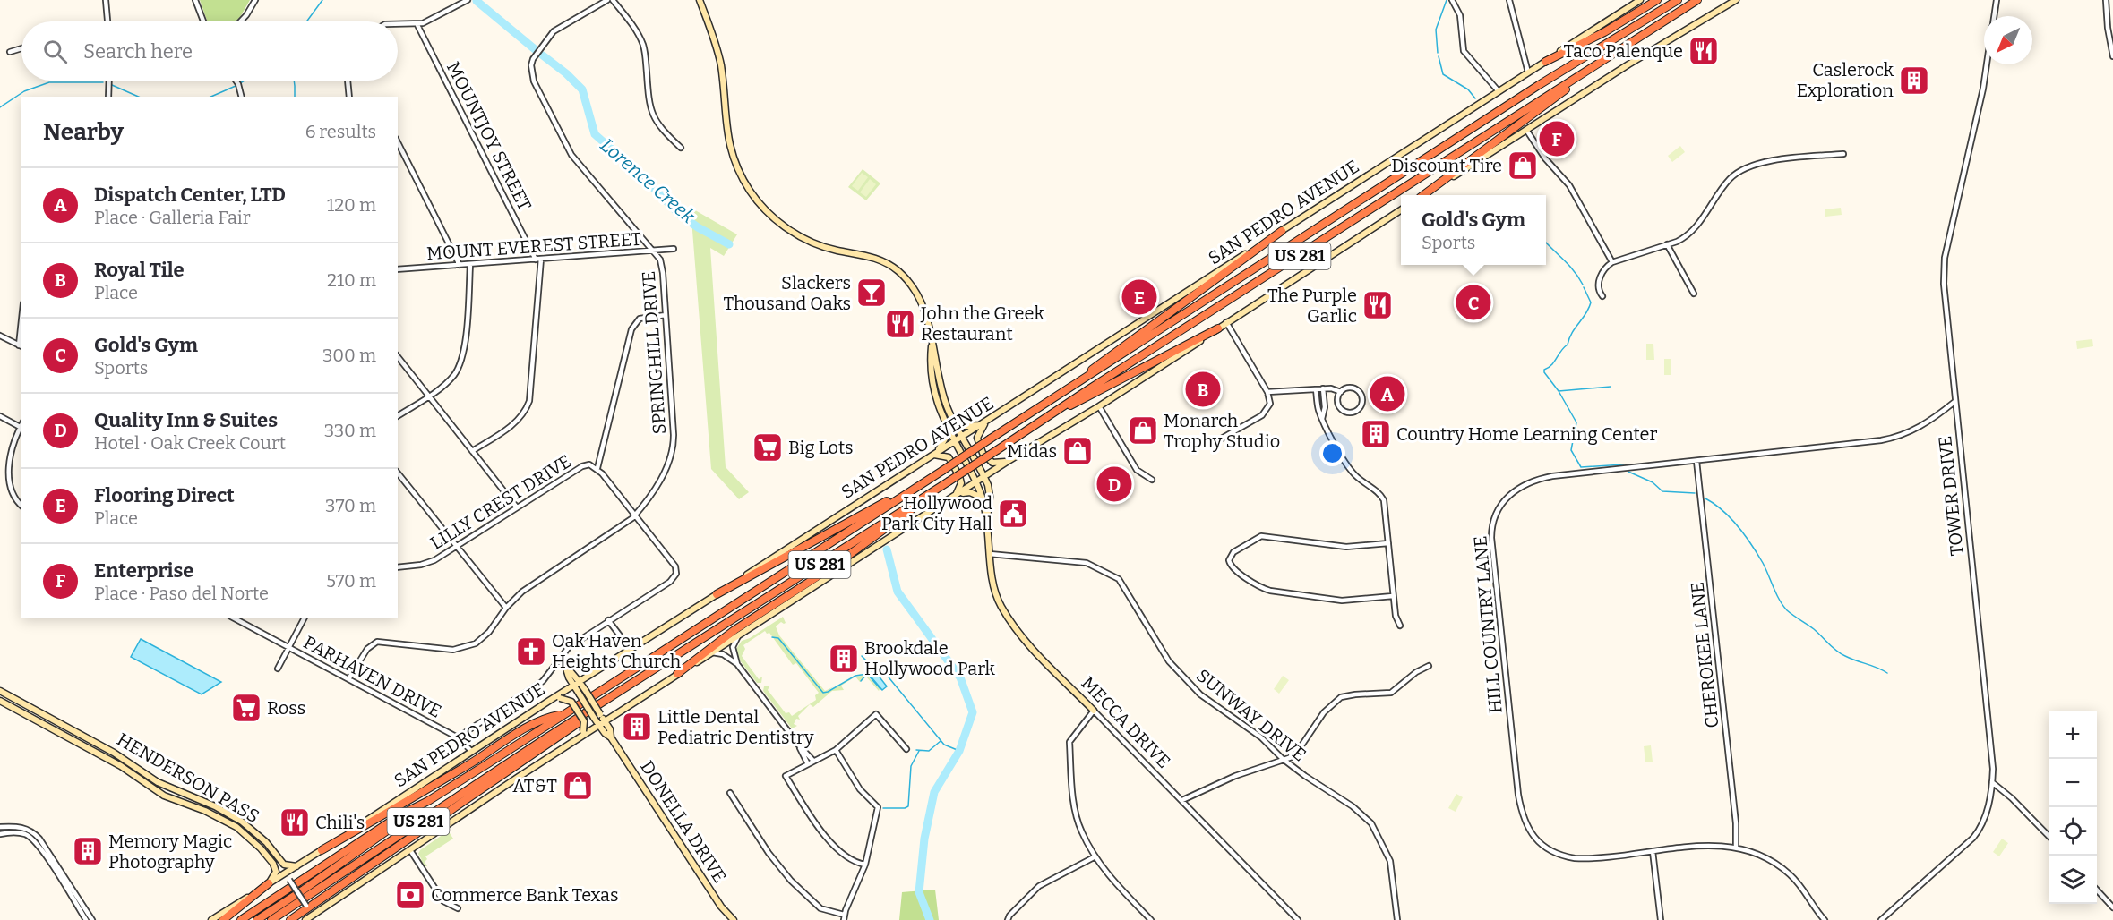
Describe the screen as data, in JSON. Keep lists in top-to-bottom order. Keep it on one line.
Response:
{"streets":{"highway":["US 281"],"main road":["SAN PEDRO AVENUE","MECCA DRIVE","HENDERSON PASS","DONELLA DRIVE"],"street":["MOUNTJOY STREET","MOUNT EVEREST STREET","SPRINGHILL DRIVE","TOWER DRIVE","LILLY CREST DRIVE","HILL COUNTRY LANE","CHEROKEE LANE","PARHAVEN DRIVE","SUNWAY DRIVE"]},"crossings":[["MOUNTJOY STREET","MOUNT EVEREST STREET"],["SAN PEDRO AVENUE","PARHAVEN DRIVE"],["SAN PEDRO AVENUE","MECCA DRIVE"],["SAN PEDRO AVENUE","HENDERSON PASS"],["SAN PEDRO AVENUE","DONELLA DRIVE"],["MOUNT EVEREST STREET","SPRINGHILL DRIVE"],["SPRINGHILL DRIVE","LILLY CREST DRIVE"],["SPRINGHILL DRIVE","PARHAVEN DRIVE"],["TOWER DRIVE","HILL COUNTRY LANE"],["HILL COUNTRY LANE","CHEROKEE LANE"],["SUNWAY DRIVE","MECCA DRIVE"]],"water":["Lorence Creek"],"places":{"restaurant":["Taco Palenque","The Purple Garlic","John the Greek Restaurant","Chili's"],"building":["Caslerock Exploration","Country Home Learning Center","Brookdale Hollywood Park","Little Dental Pediatric Dentistry","Memory Magic Photography"],"shop":["Discount Tire","Monarch Trophy Studio","Midas","AT&T"],"bar":["Slackers Thousand Oaks"],"supermarket":["Big Lots","Ross"],"public building":["Hollywood Park City Hall"],"church":["Oak Haven Heights Church"],"bank":["Commerce Bank Texas"]},"north":"bottom left","page":{"search":"Search here","heading":["Nearby","6 results"],"pins":["F","E","C","B","A","D"],"list":[{"mark":"A","name":"Dispatch Center, LTD","note":"Place · Galleria Fair","value":"120 m"},{"mark":"B","name":"Royal Tile","note":"Place","value":"210 m"},{"mark":"C","name":"Gold's Gym","note":"Sports","value":"300 m"},{"mark":"D","name":"Quality Inn & Suites","note":"Hotel · Oak Creek Court","value":"330 m"},{"mark":"E","name":"Flooring Direct","note":"Place","value":"370 m"},{"mark":"F","name":"Enterprise","note":"Place · Paso del Norte","value":"570 m"}],"popup":["Gold's Gym","Sports"],"map_buttons":["+","−"]}}
